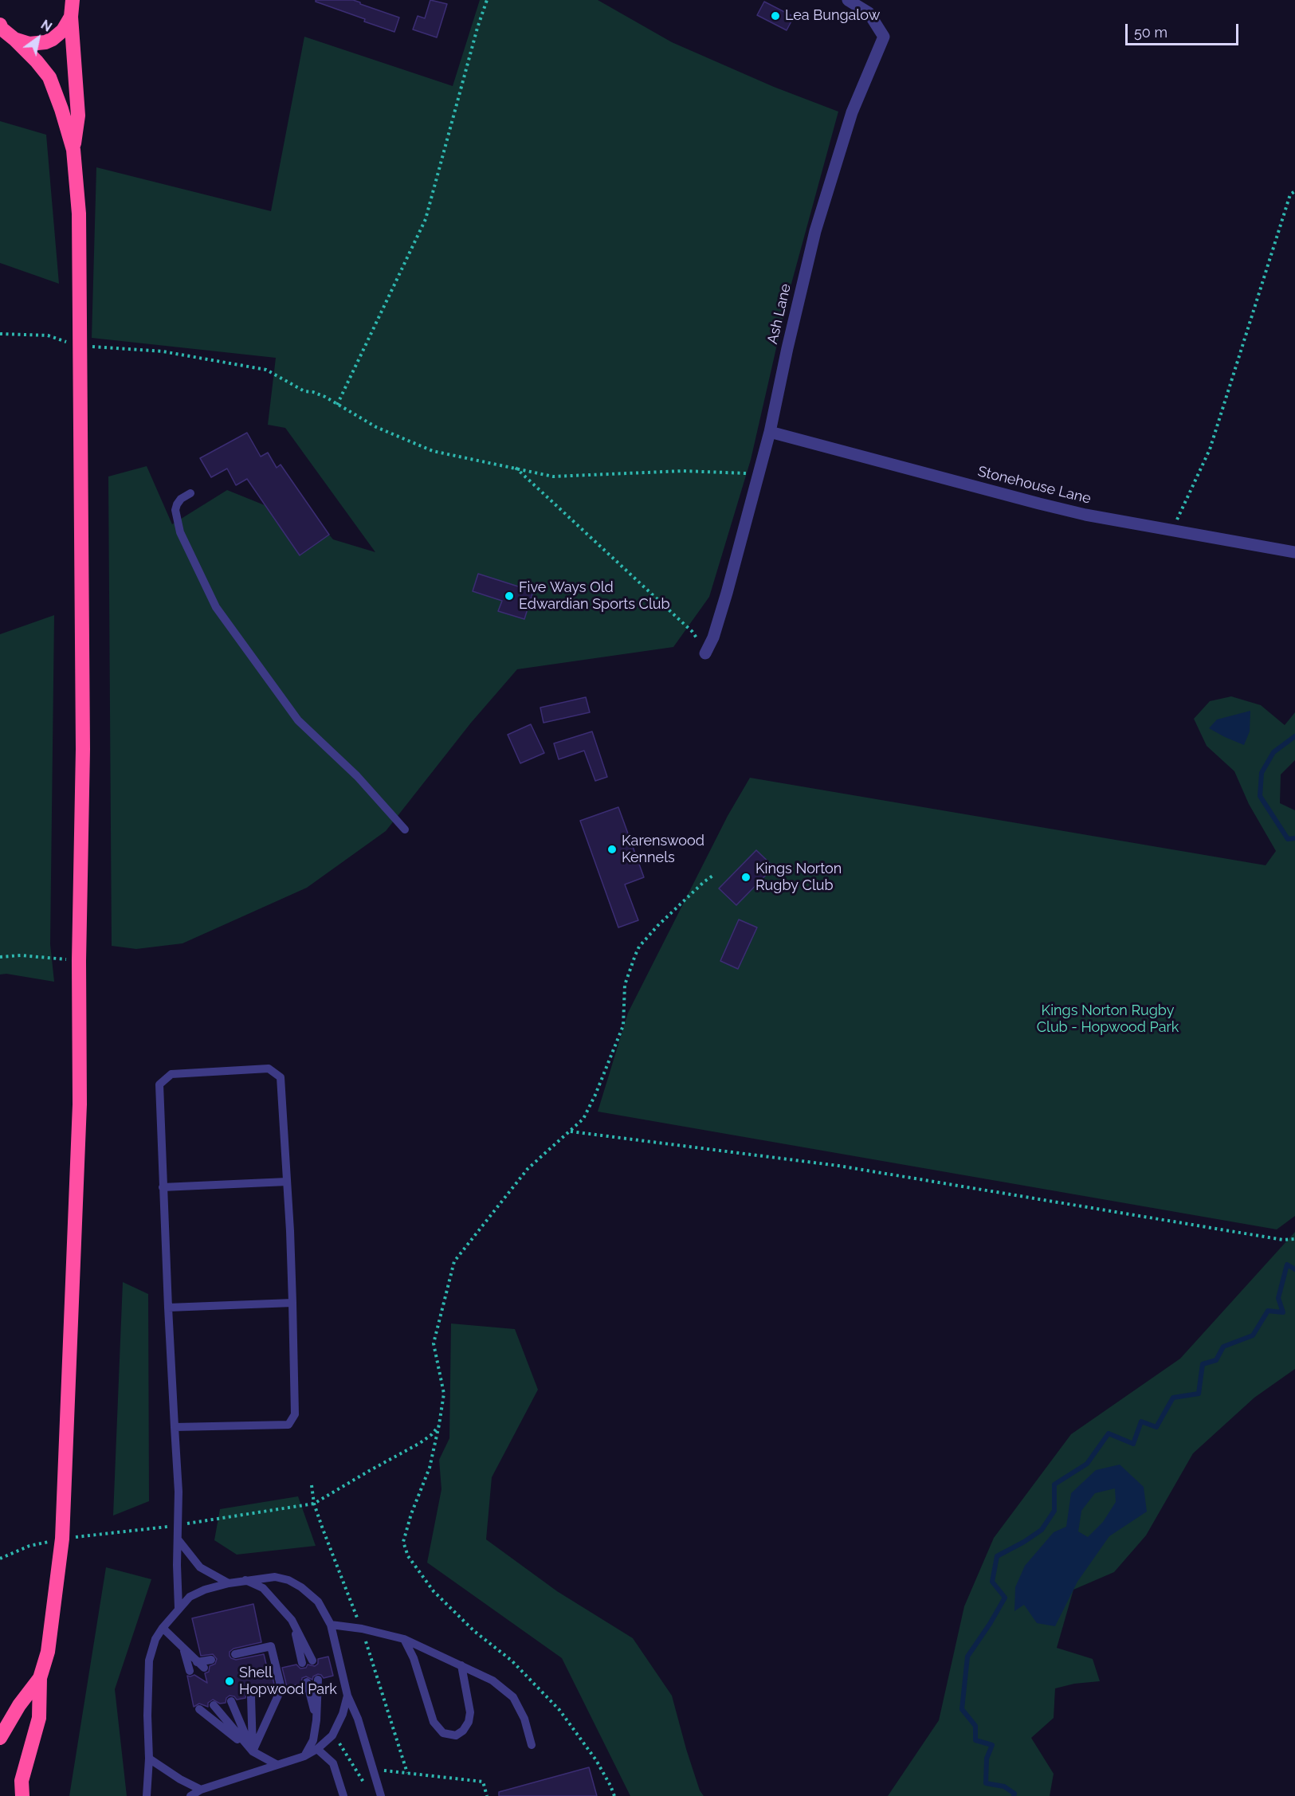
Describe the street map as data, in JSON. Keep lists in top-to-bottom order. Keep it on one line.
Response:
{"streets":{"street":["Ash Lane","Stonehouse Lane"]},"crossings":[["Ash Lane","Stonehouse Lane"]],"parks":["Kings Norton Rugby Club - Hopwood Park"],"places":["Lea Bungalow","Five Ways Old Edwardian Sports Club","Karenswood Kennels","Kings Norton Rugby Club","Shell Hopwood Park"],"scale_bar":"50 m","north":"top right"}
